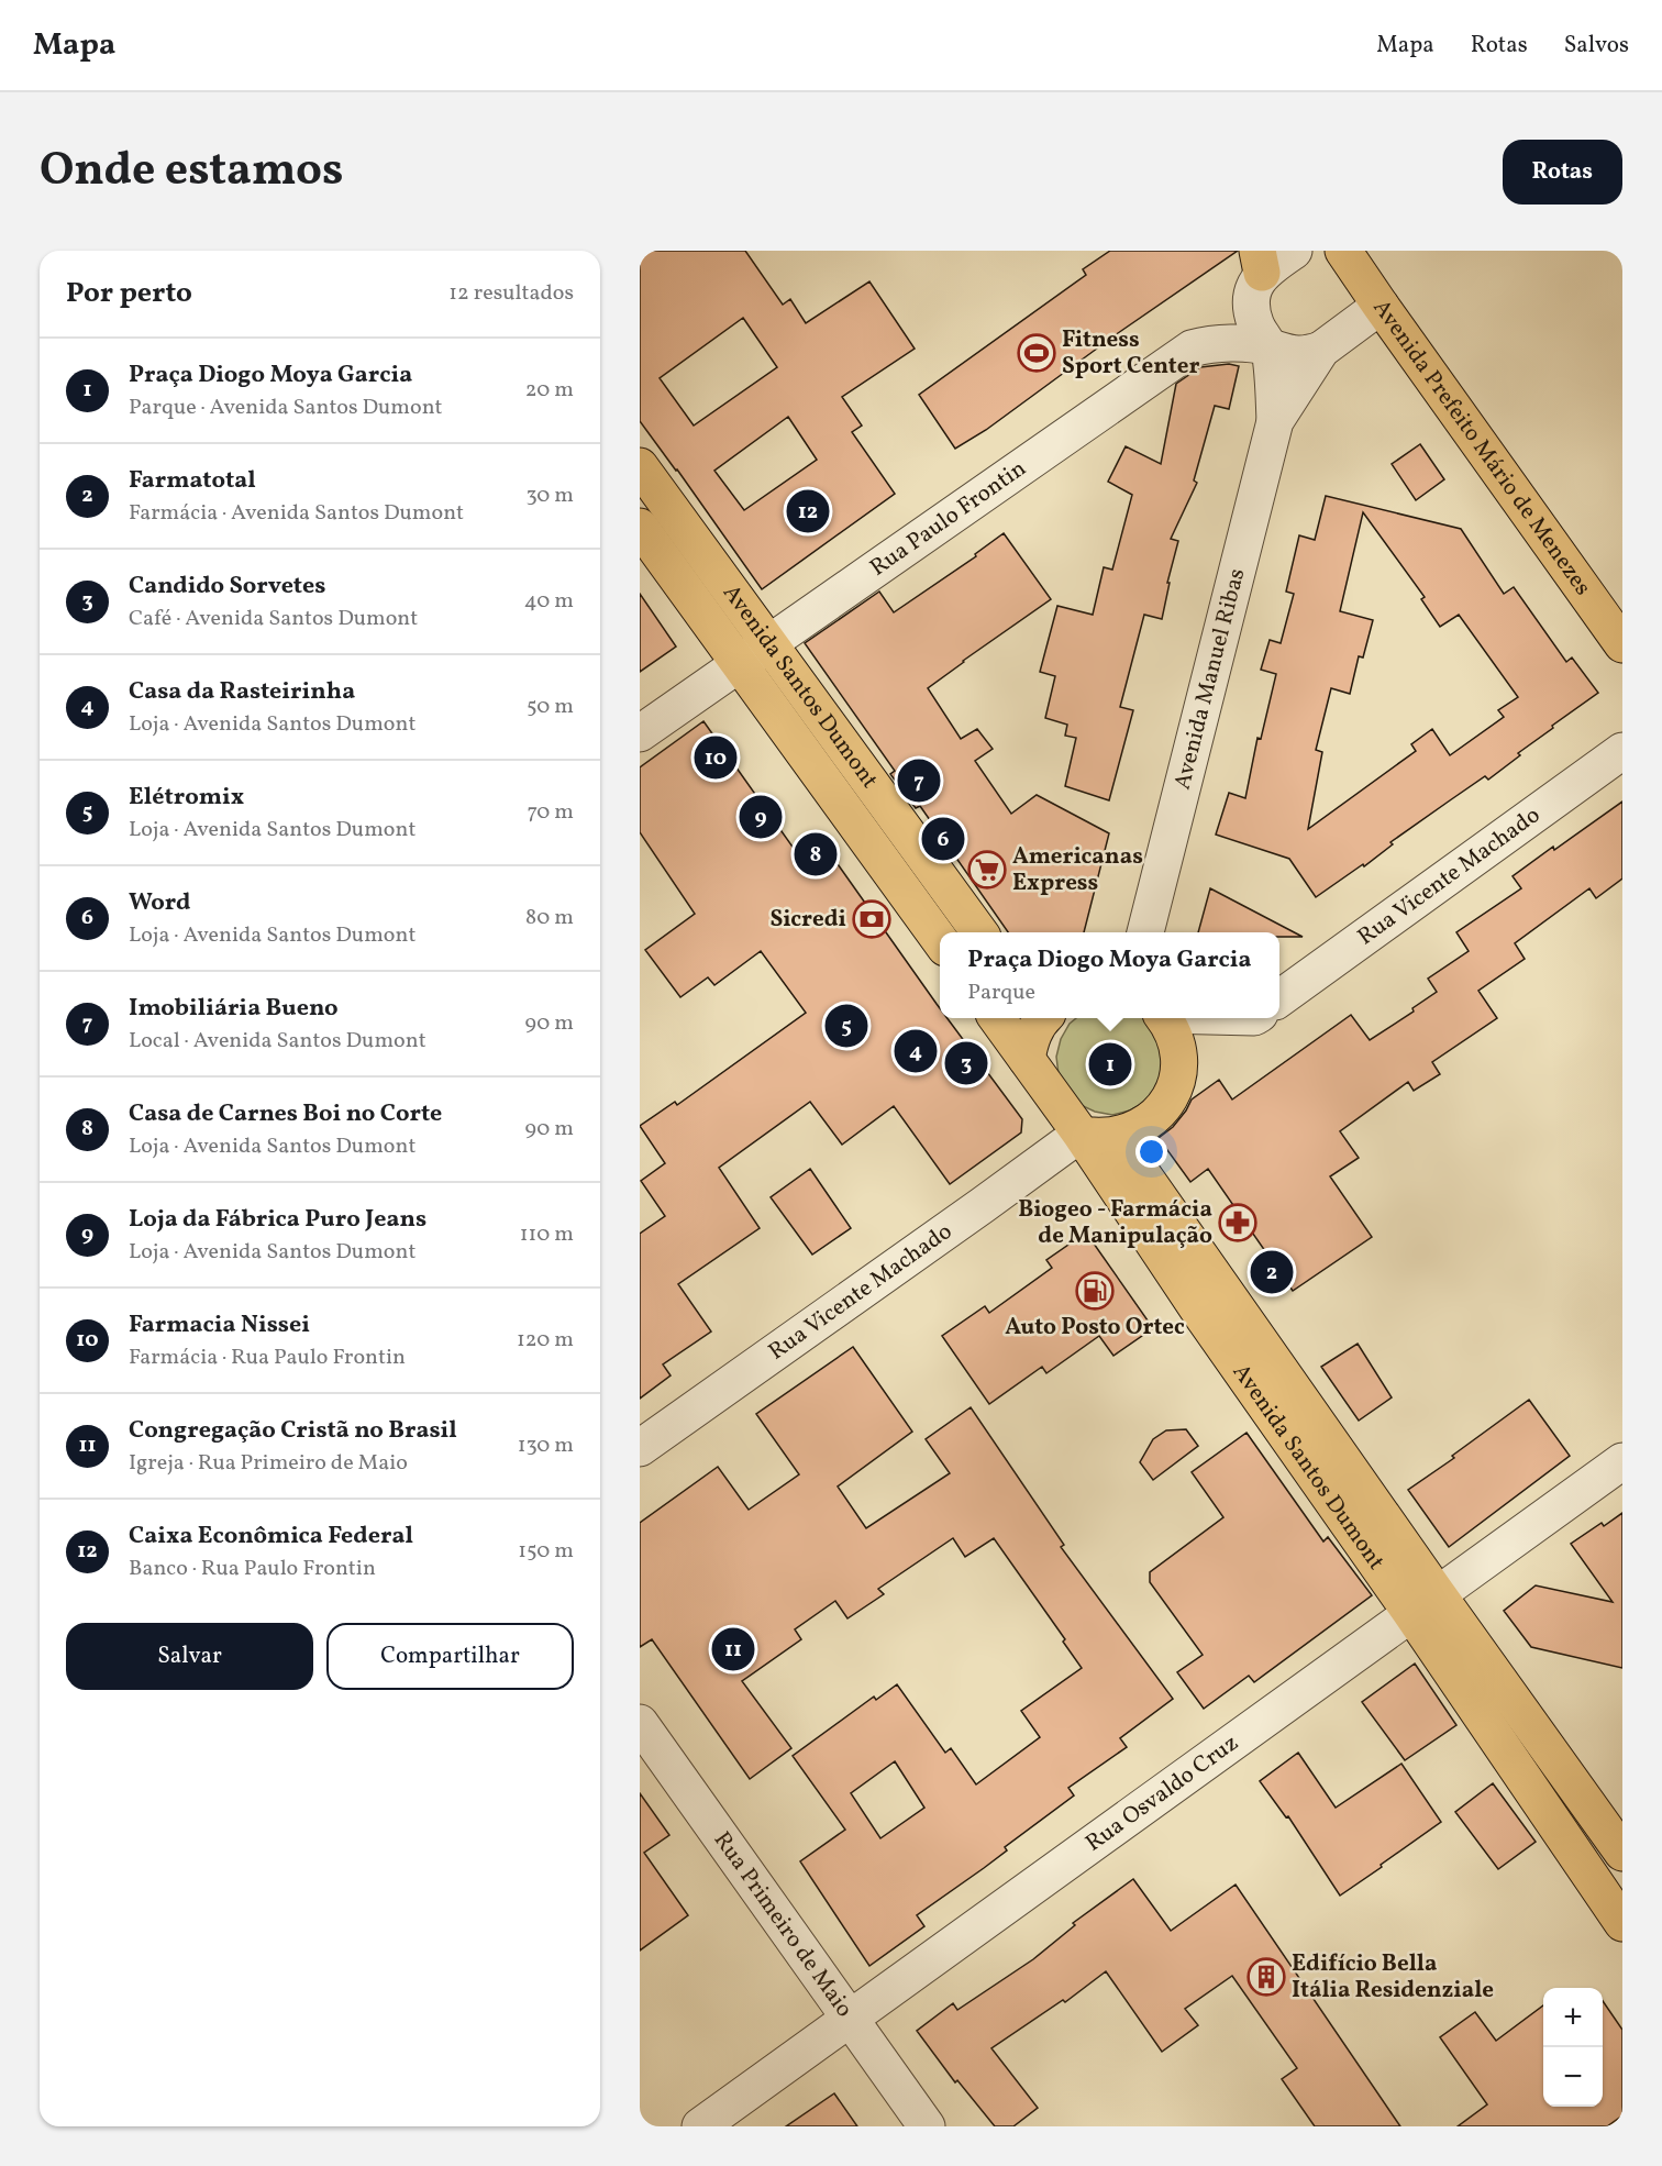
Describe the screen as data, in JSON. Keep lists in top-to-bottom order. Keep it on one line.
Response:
{"streets":{"main road":["Avenida Prefeito Mário de Menezes","Avenida Santos Dumont"],"street":["Rua Paulo Frontin","Avenida Manuel Ribas","Rua Vicente Machado","Rua Osvaldo Cruz","Rua Primeiro de Maio"]},"crossings":[["Avenida Prefeito Mário de Menezes","Avenida Manuel Ribas"],["Rua Paulo Frontin","Avenida Manuel Ribas"],["Rua Paulo Frontin","Avenida Santos Dumont"],["Avenida Santos Dumont","Rua Vicente Machado"],["Avenida Santos Dumont","Rua Osvaldo Cruz"],["Rua Osvaldo Cruz","Rua Primeiro de Maio"]],"places":{"sports":["Fitness Sport Center"],"supermarket":["Americanas Express"],"bank":["Sicredi"],"pharmacy":["Biogeo - Farmácia de Manipulação"],"fuel station":["Auto Posto Ortec"],"building":["Edifício Bella Itália Residenziale"]},"page":{"header":"Mapa","nav":["Mapa","Rotas","Salvos"],"title":"Onde estamos","buttons":["Rotas",["Salvar","Compartilhar"]],"heading":["Por perto","12 resultados"],"list":[{"mark":"1","name":"Praça Diogo Moya Garcia","note":"Parque · Avenida Santos Dumont","value":"20 m"},{"mark":"2","name":"Farmatotal","note":"Farmácia · Avenida Santos Dumont","value":"30 m"},{"mark":"3","name":"Candido Sorvetes","note":"Café · Avenida Santos Dumont","value":"40 m"},{"mark":"4","name":"Casa da Rasteirinha","note":"Loja · Avenida Santos Dumont","value":"50 m"},{"mark":"5","name":"Elétromix","note":"Loja · Avenida Santos Dumont","value":"70 m"},{"mark":"6","name":"Word","note":"Loja · Avenida Santos Dumont","value":"80 m"},{"mark":"7","name":"Imobiliária Bueno","note":"Local · Avenida Santos Dumont","value":"90 m"},{"mark":"8","name":"Casa de Carnes Boi no Corte","note":"Loja · Avenida Santos Dumont","value":"90 m"},{"mark":"9","name":"Loja da Fábrica Puro Jeans","note":"Loja · Avenida Santos Dumont","value":"110 m"},{"mark":"10","name":"Farmacia Nissei","note":"Farmácia · Rua Paulo Frontin","value":"120 m"},{"mark":"11","name":"Congregação Cristã no Brasil","note":"Igreja · Rua Primeiro de Maio","value":"130 m"},{"mark":"12","name":"Caixa Econômica Federal","note":"Banco · Rua Paulo Frontin","value":"150 m"}],"pins":["12","10","7","9","6","8","5","4","3","1","2","11"],"popup":["Praça Diogo Moya Garcia","Parque"],"map_buttons":["+","−"]}}
